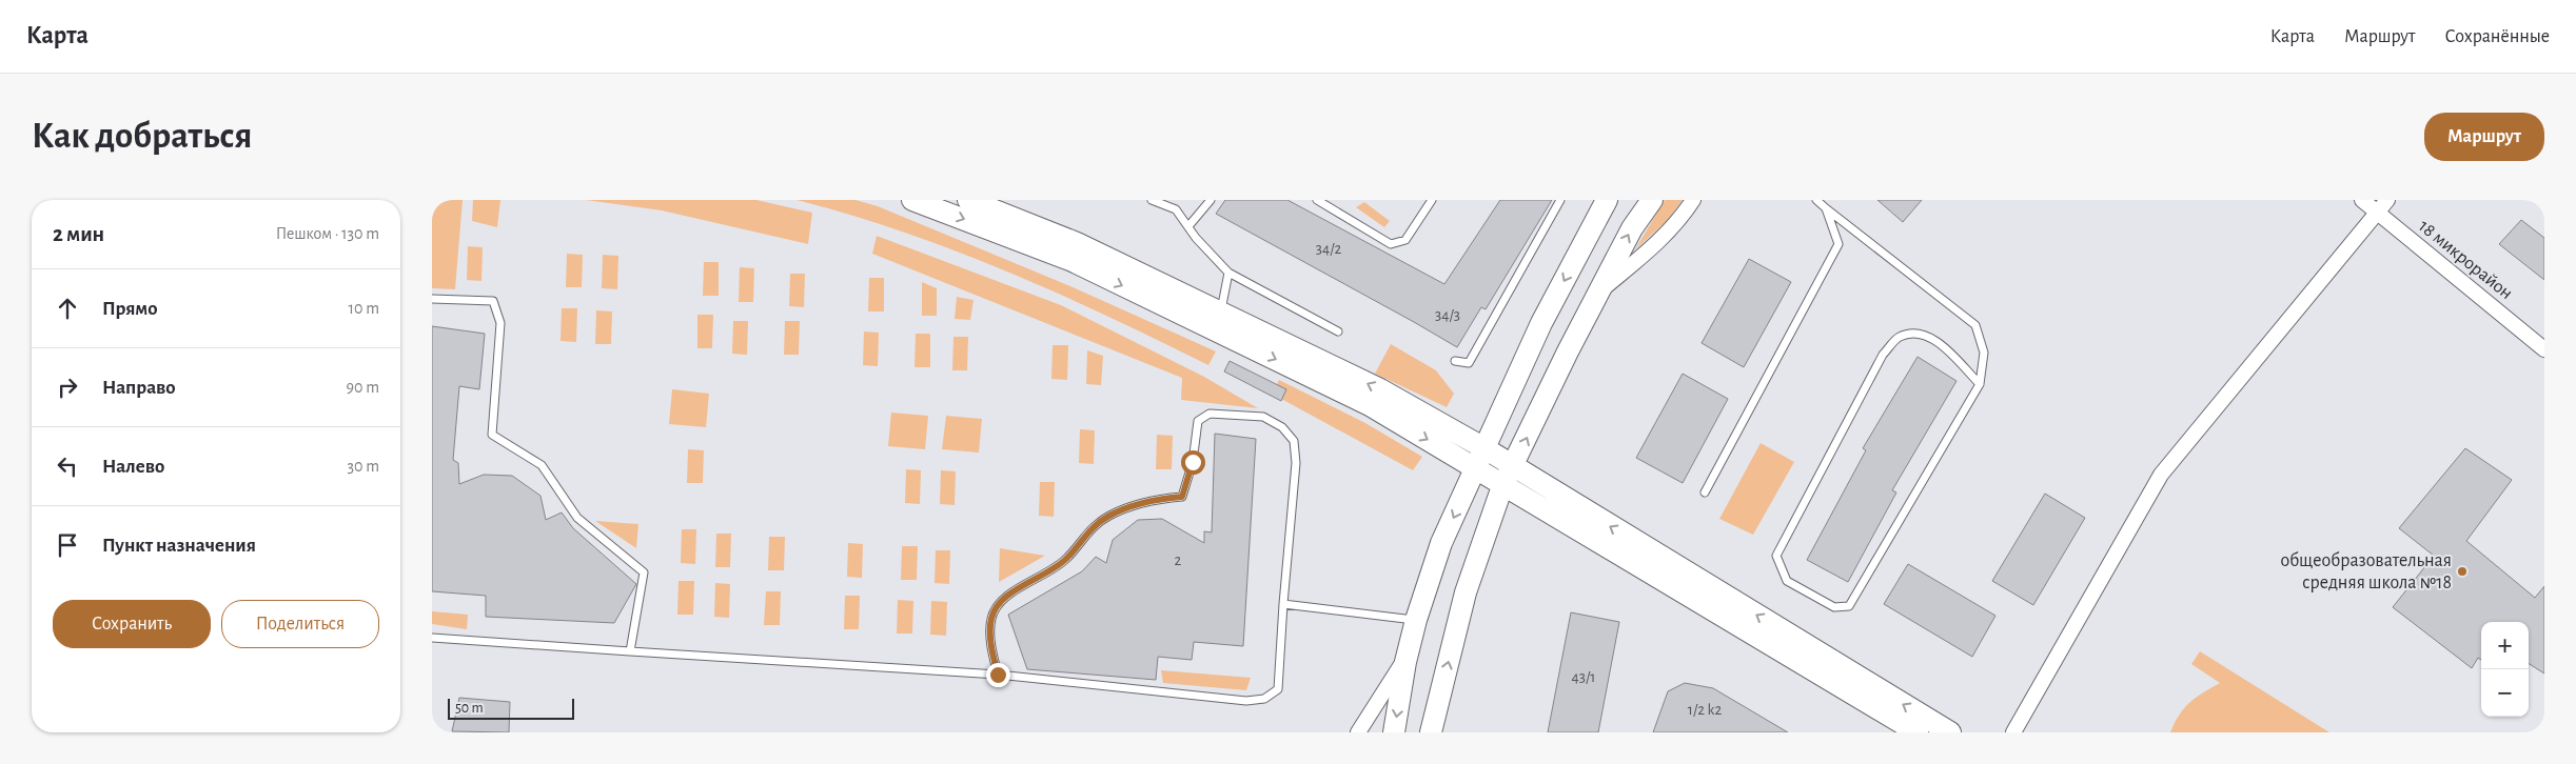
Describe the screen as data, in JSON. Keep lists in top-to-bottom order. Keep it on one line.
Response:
{"streets":{"street":["18 микрорайон"]},"places":["общеобразовательная средняя школа №18"],"house_numbers":["34/2","34/3","2","43/1","1/2 k2"],"scale_bar":"50 m","page":{"header":"Карта","nav":["Карта","Маршрут","Сохранённые"],"buttons":["Маршрут",["Сохранить","Поделиться"]],"title":"Как добраться","heading":["2 мин","Пешком · 130 m"],"list":[["Прямо","10 m"],["Направо","90 m"],["Налево","30 m"],"Пункт назначения"],"map_buttons":["+","−"],"scale":"50 m"}}
